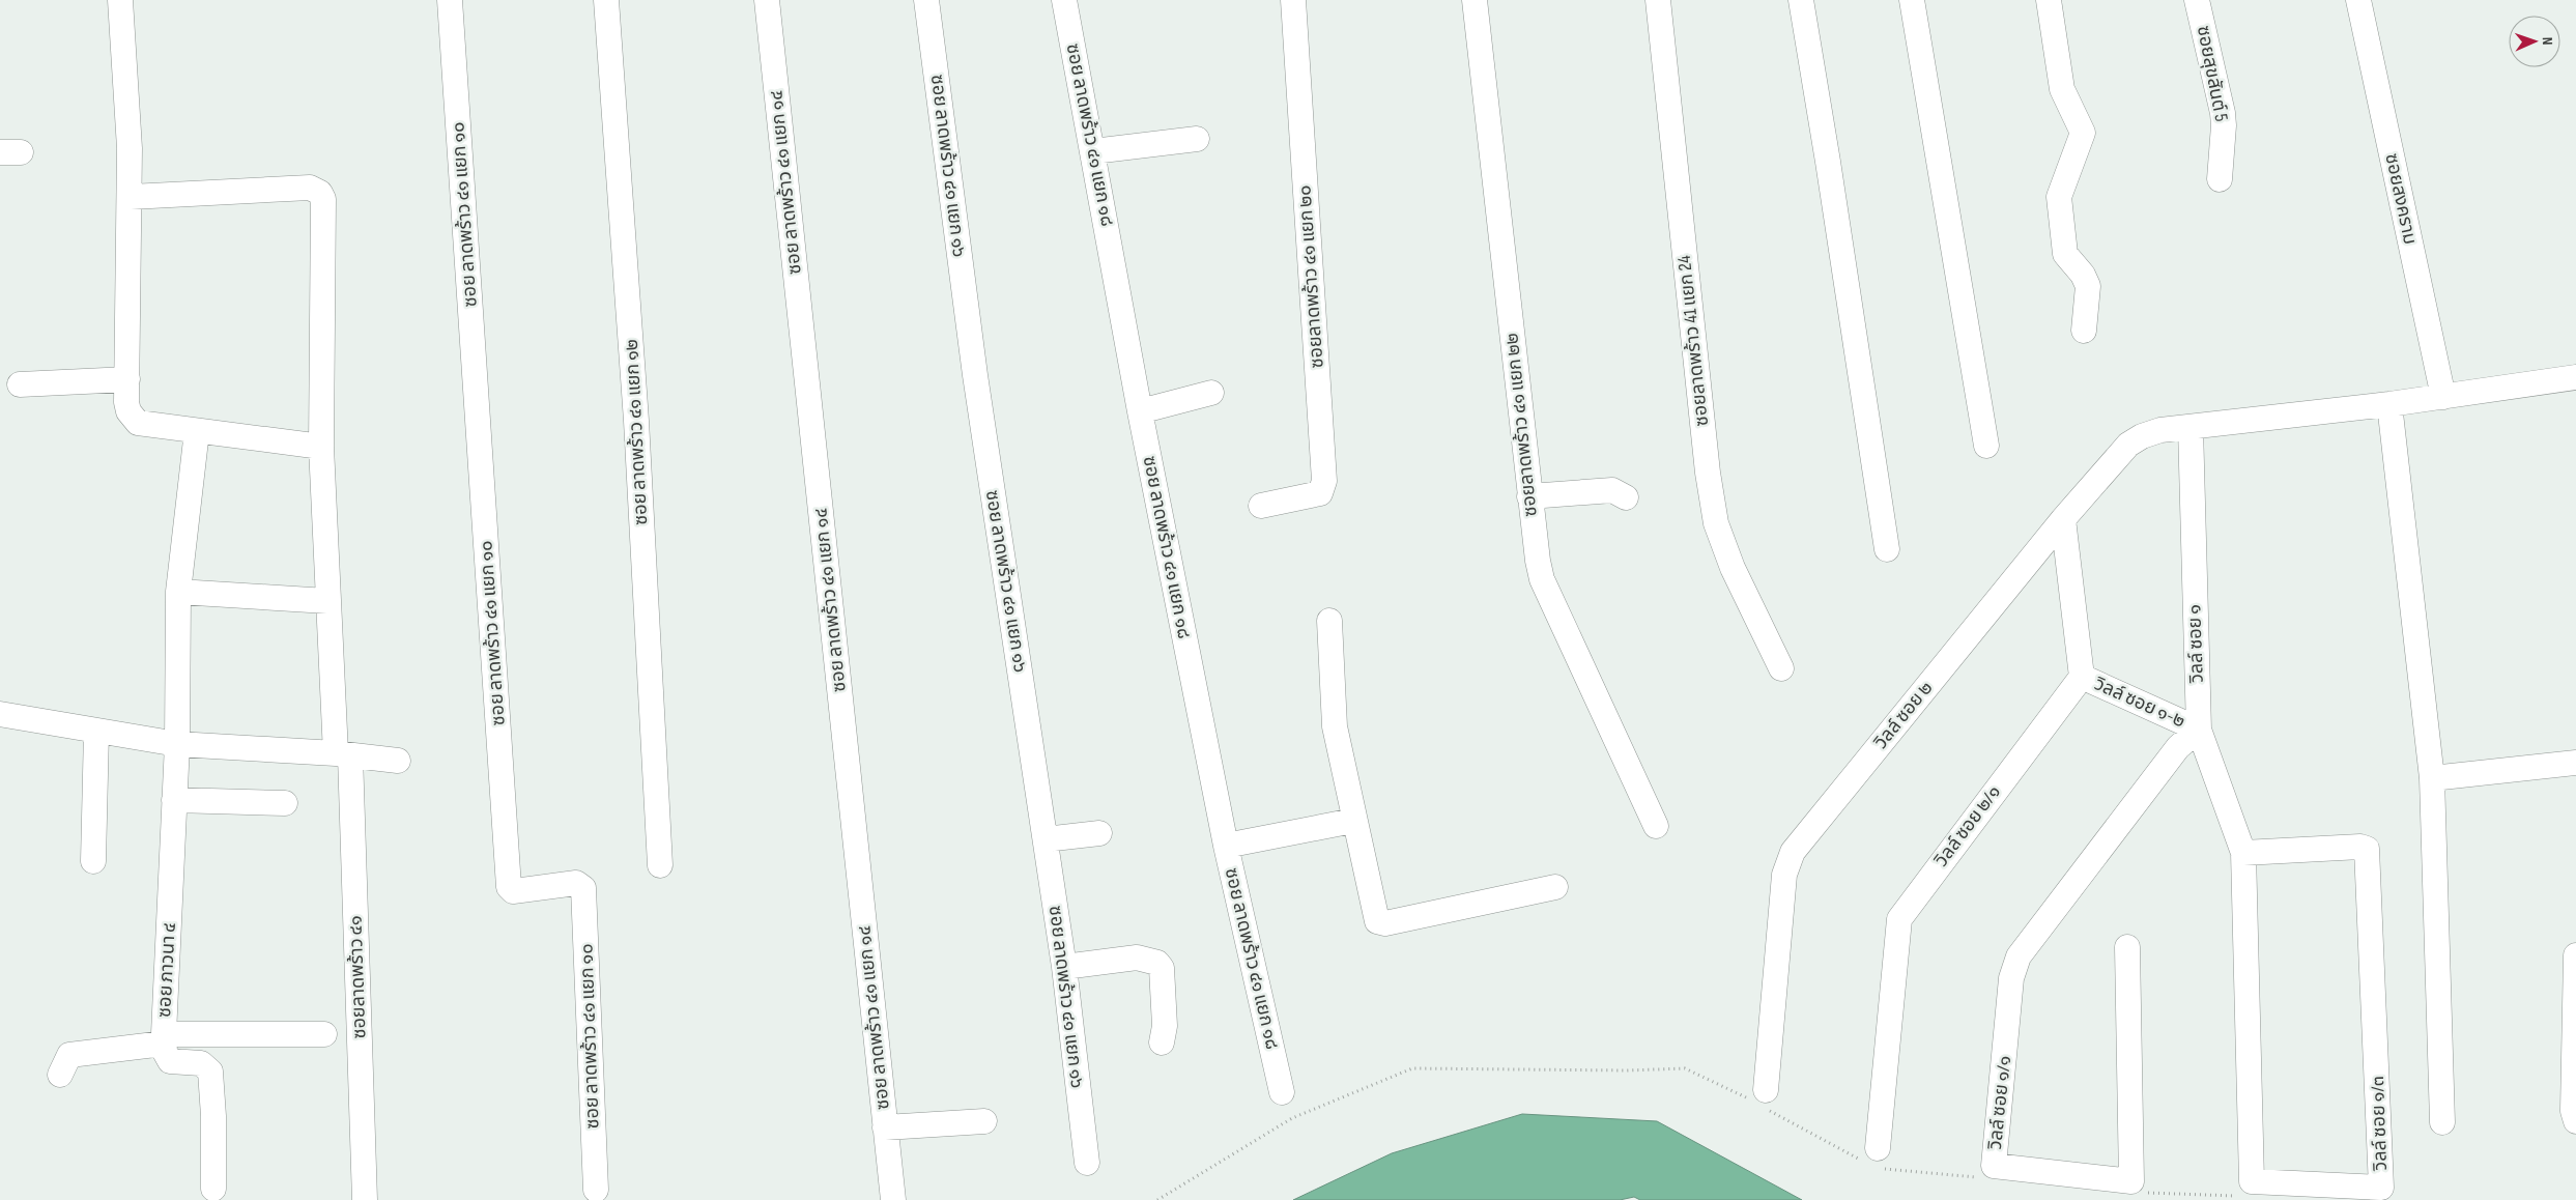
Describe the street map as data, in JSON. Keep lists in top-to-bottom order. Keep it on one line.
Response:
{"streets":{"street":["ซอยสุขสันต์ 5","ซอย ลาดพร้าว ๔๑ แยก ๑๘","ซอย ลาดพร้าว ๔๑ แยก ๑๖","ซอย ลาดพร้าว ๔๑ แยก ๑๔","ซอยสงคราม","ซอย ลาดพร้าว ๔๑ แยก ๑๐","ซอยลาดพร้าว ๔๑ แยก ๒๐","ซอยลาดพร้าว 41 แยก 24","ซอยลาดพร้าว ๔๑ แยก ๒๒","ซอย ลาดพร้าว ๔๑ แยก ๑๒","วิลล์ ซอย ๑","วิลล์ ซอย ๑-๒","วิลล์ ซอย ๒","วิลล์ ซอย ๒/๑","ซอย ภาวนา ๔","ซอยลาดพร้าว ๔๑","วิลล์ ซอย ๑/๑","วิลล์ ซอย ๑/๓"]},"crossings":[["ซอยสงคราม","วิลล์ ซอย ๒"],["วิลล์ ซอย ๑","วิลล์ ซอย ๑-๒"],["วิลล์ ซอย ๑","วิลล์ ซอย ๒"],["วิลล์ ซอย ๑","วิลล์ ซอย ๑/๑"],["วิลล์ ซอย ๑","วิลล์ ซอย ๑/๓"],["วิลล์ ซอย ๑-๒","วิลล์ ซอย ๒/๑"],["วิลล์ ซอย ๑-๒","วิลล์ ซอย ๑/๑"]],"north":"right"}
